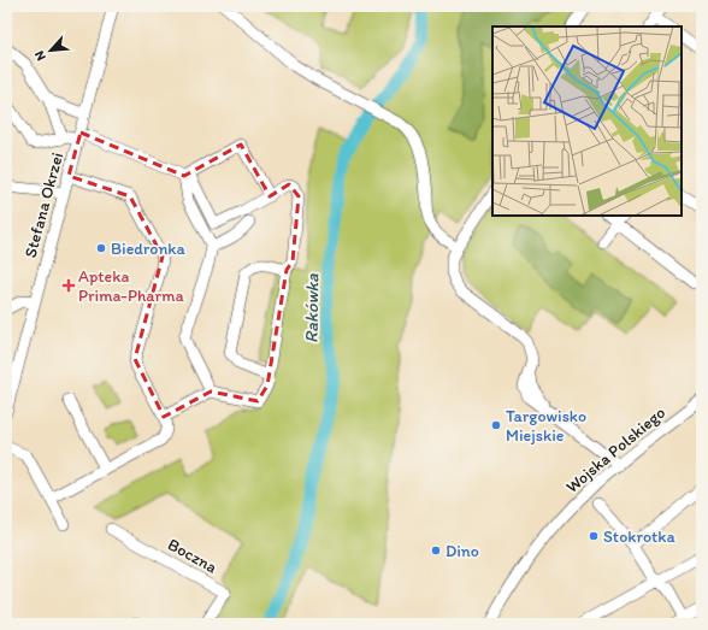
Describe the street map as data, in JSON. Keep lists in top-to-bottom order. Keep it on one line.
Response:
{"streets":{"street":["Stefana Okrzei","Wojska Polskiego","Boczna"]},"water":["Rakówka"],"places":{"other":["Biedronka","Targowisko Miejskie","Stokrotka","Dino"],"health":["Apteka Prima-Pharma"]},"north":"bottom left"}
